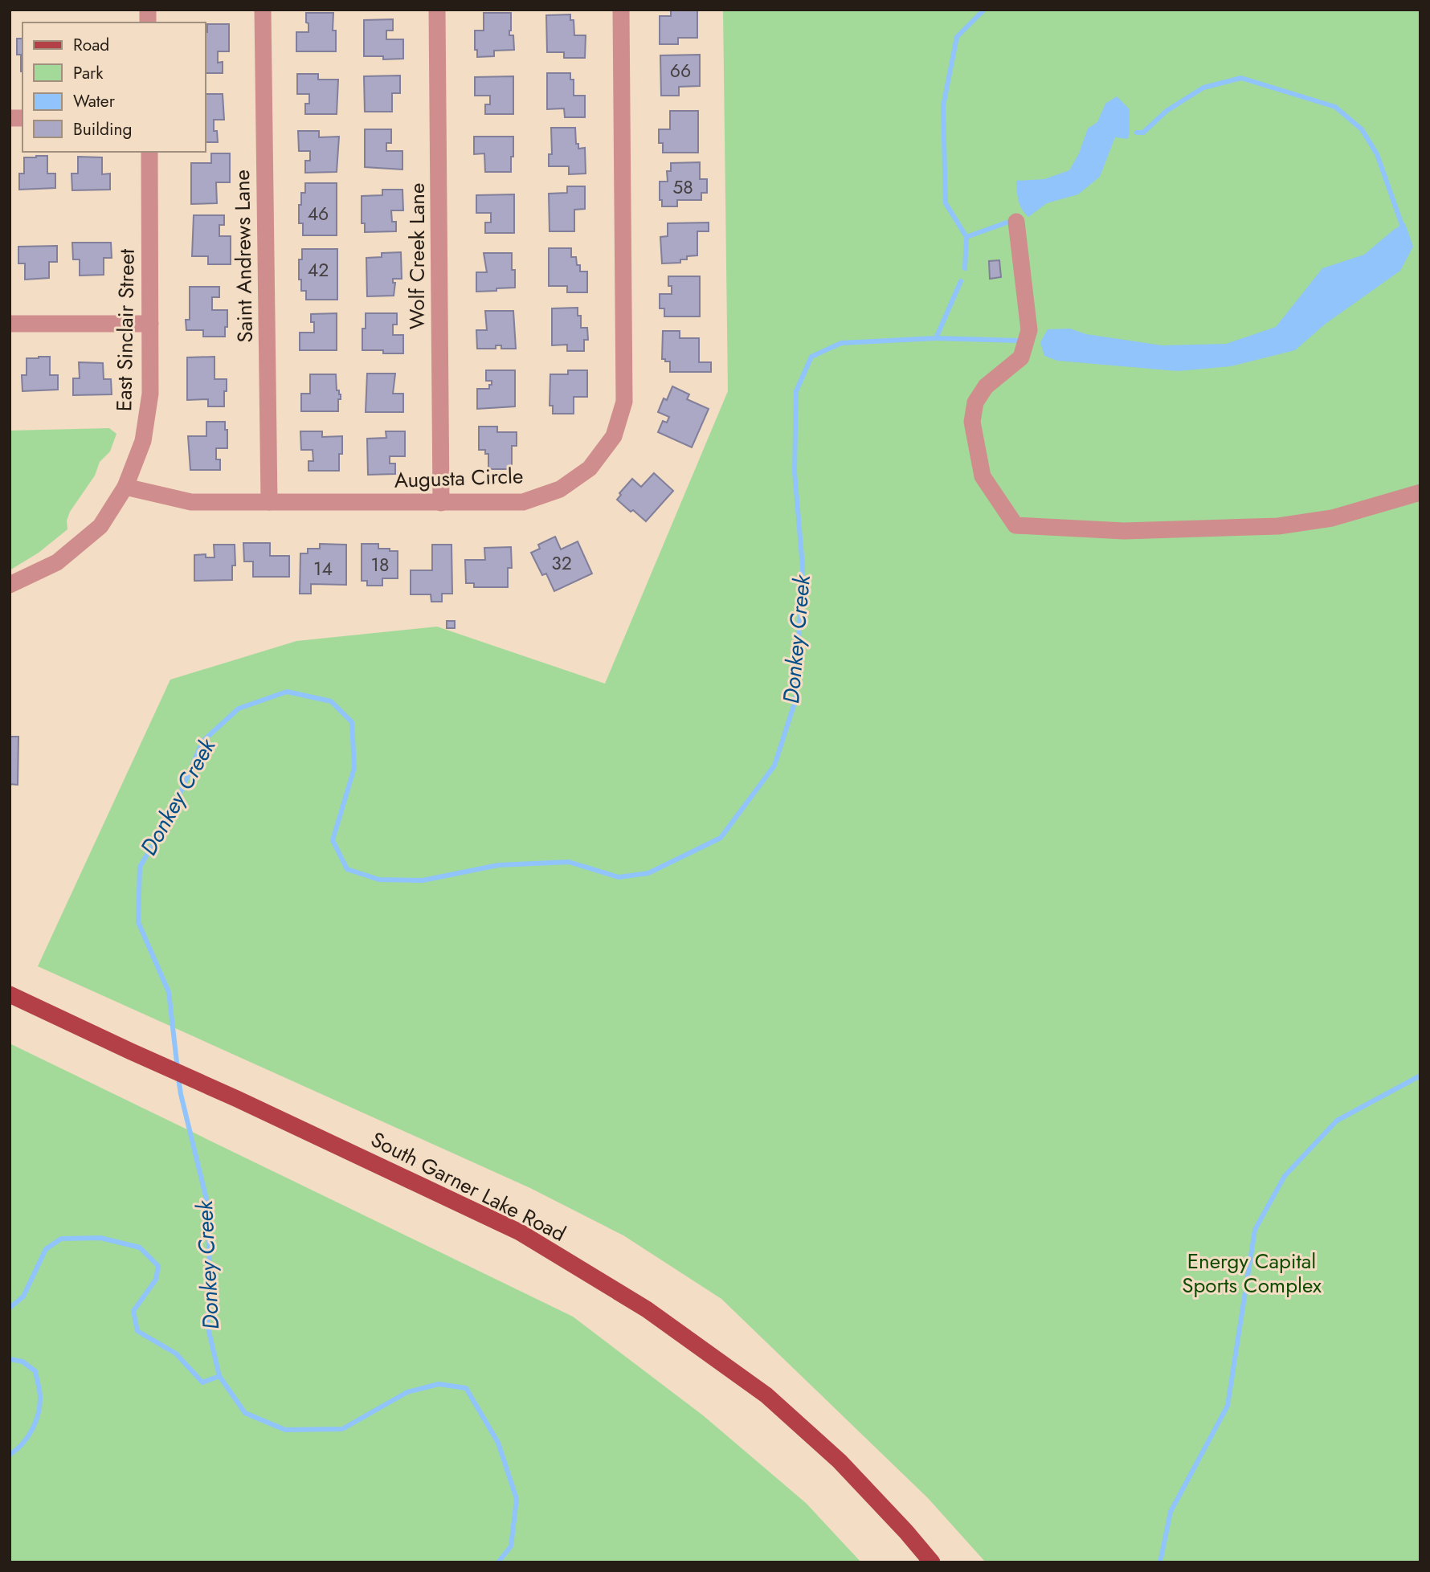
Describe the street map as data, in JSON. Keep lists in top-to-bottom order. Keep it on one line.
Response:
{"streets":{"main road":["South Garner Lake Road"],"street":["Saint Andrews Lane","Wolf Creek Lane","East Sinclair Street","Augusta Circle"]},"crossings":[["Saint Andrews Lane","Augusta Circle"],["Wolf Creek Lane","Augusta Circle"],["East Sinclair Street","Augusta Circle"]],"water":["Donkey Creek"],"parks":["Energy Capital Sports Complex"],"house_numbers":["66","58","46","42","32","18","14"],"legend":["Road","Park","Water","Building"]}
